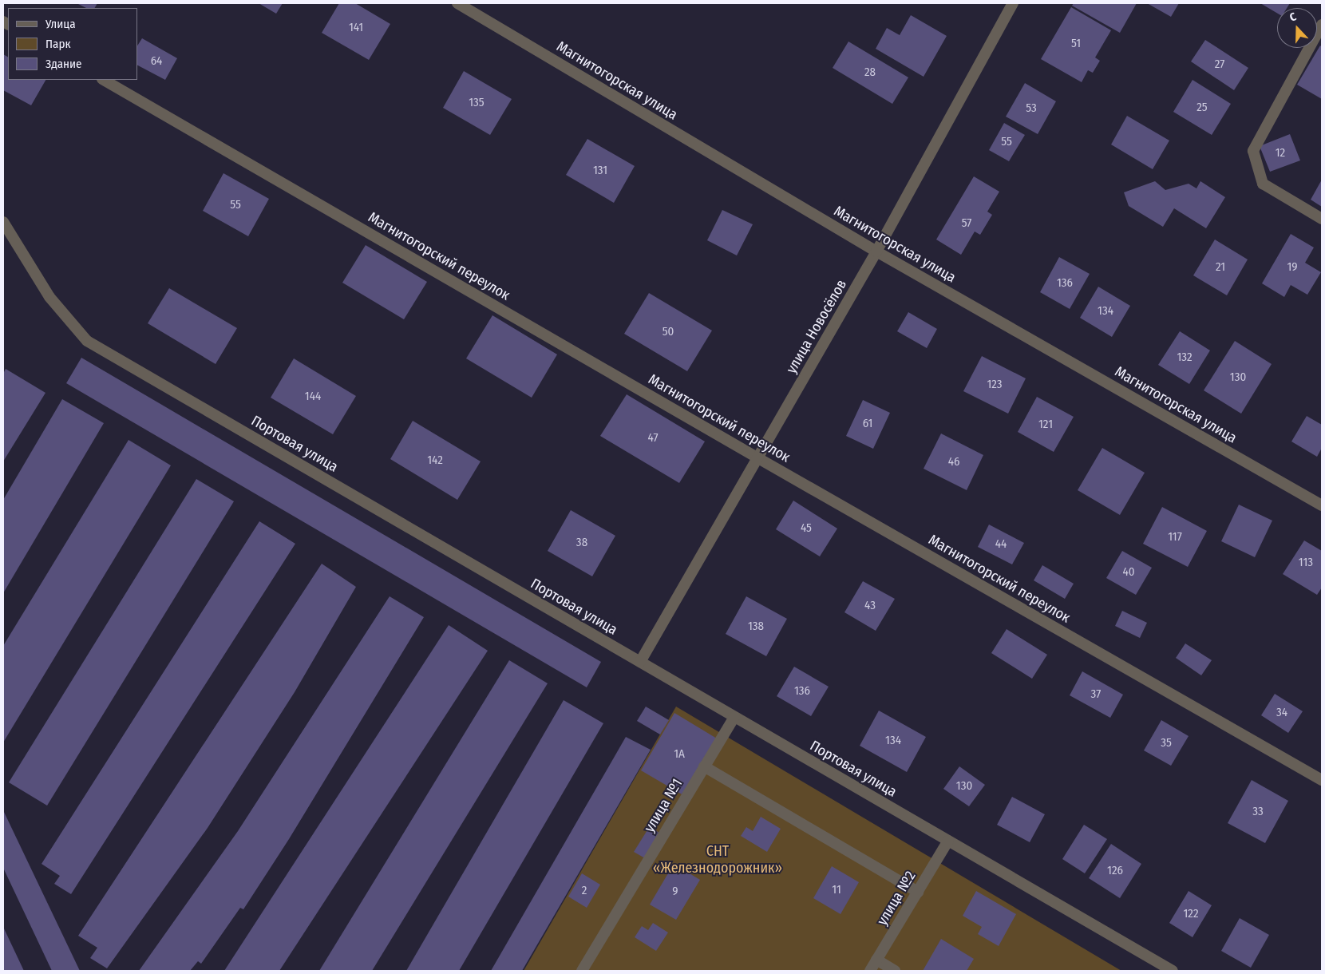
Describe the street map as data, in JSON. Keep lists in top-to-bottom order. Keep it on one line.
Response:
{"streets":{"street":["Магнитогорская улица","Магнитогорский переулок","улица Новосёлов","Портовая улица","улица №1","улица №2"]},"crossings":[["Магнитогорская улица","улица Новосёлов"],["Магнитогорский переулок","улица Новосёлов"],["улица Новосёлов","Портовая улица"],["Портовая улица","улица №1"],["Портовая улица","улица №2"]],"parks":["СНТ «Железнодорожник»"],"house_numbers":["141","51","64","27","28","135","25","53","55","12","131","55","57","21","19","136","134","50","132","130","123","144","61","121","47","142","46","45","117","38","44","113","40","43","138","136","37","34","134","35","1А","130","33","126","11","2","9","122"],"legend":["Улица","Парк","Здание"],"north":"top"}
